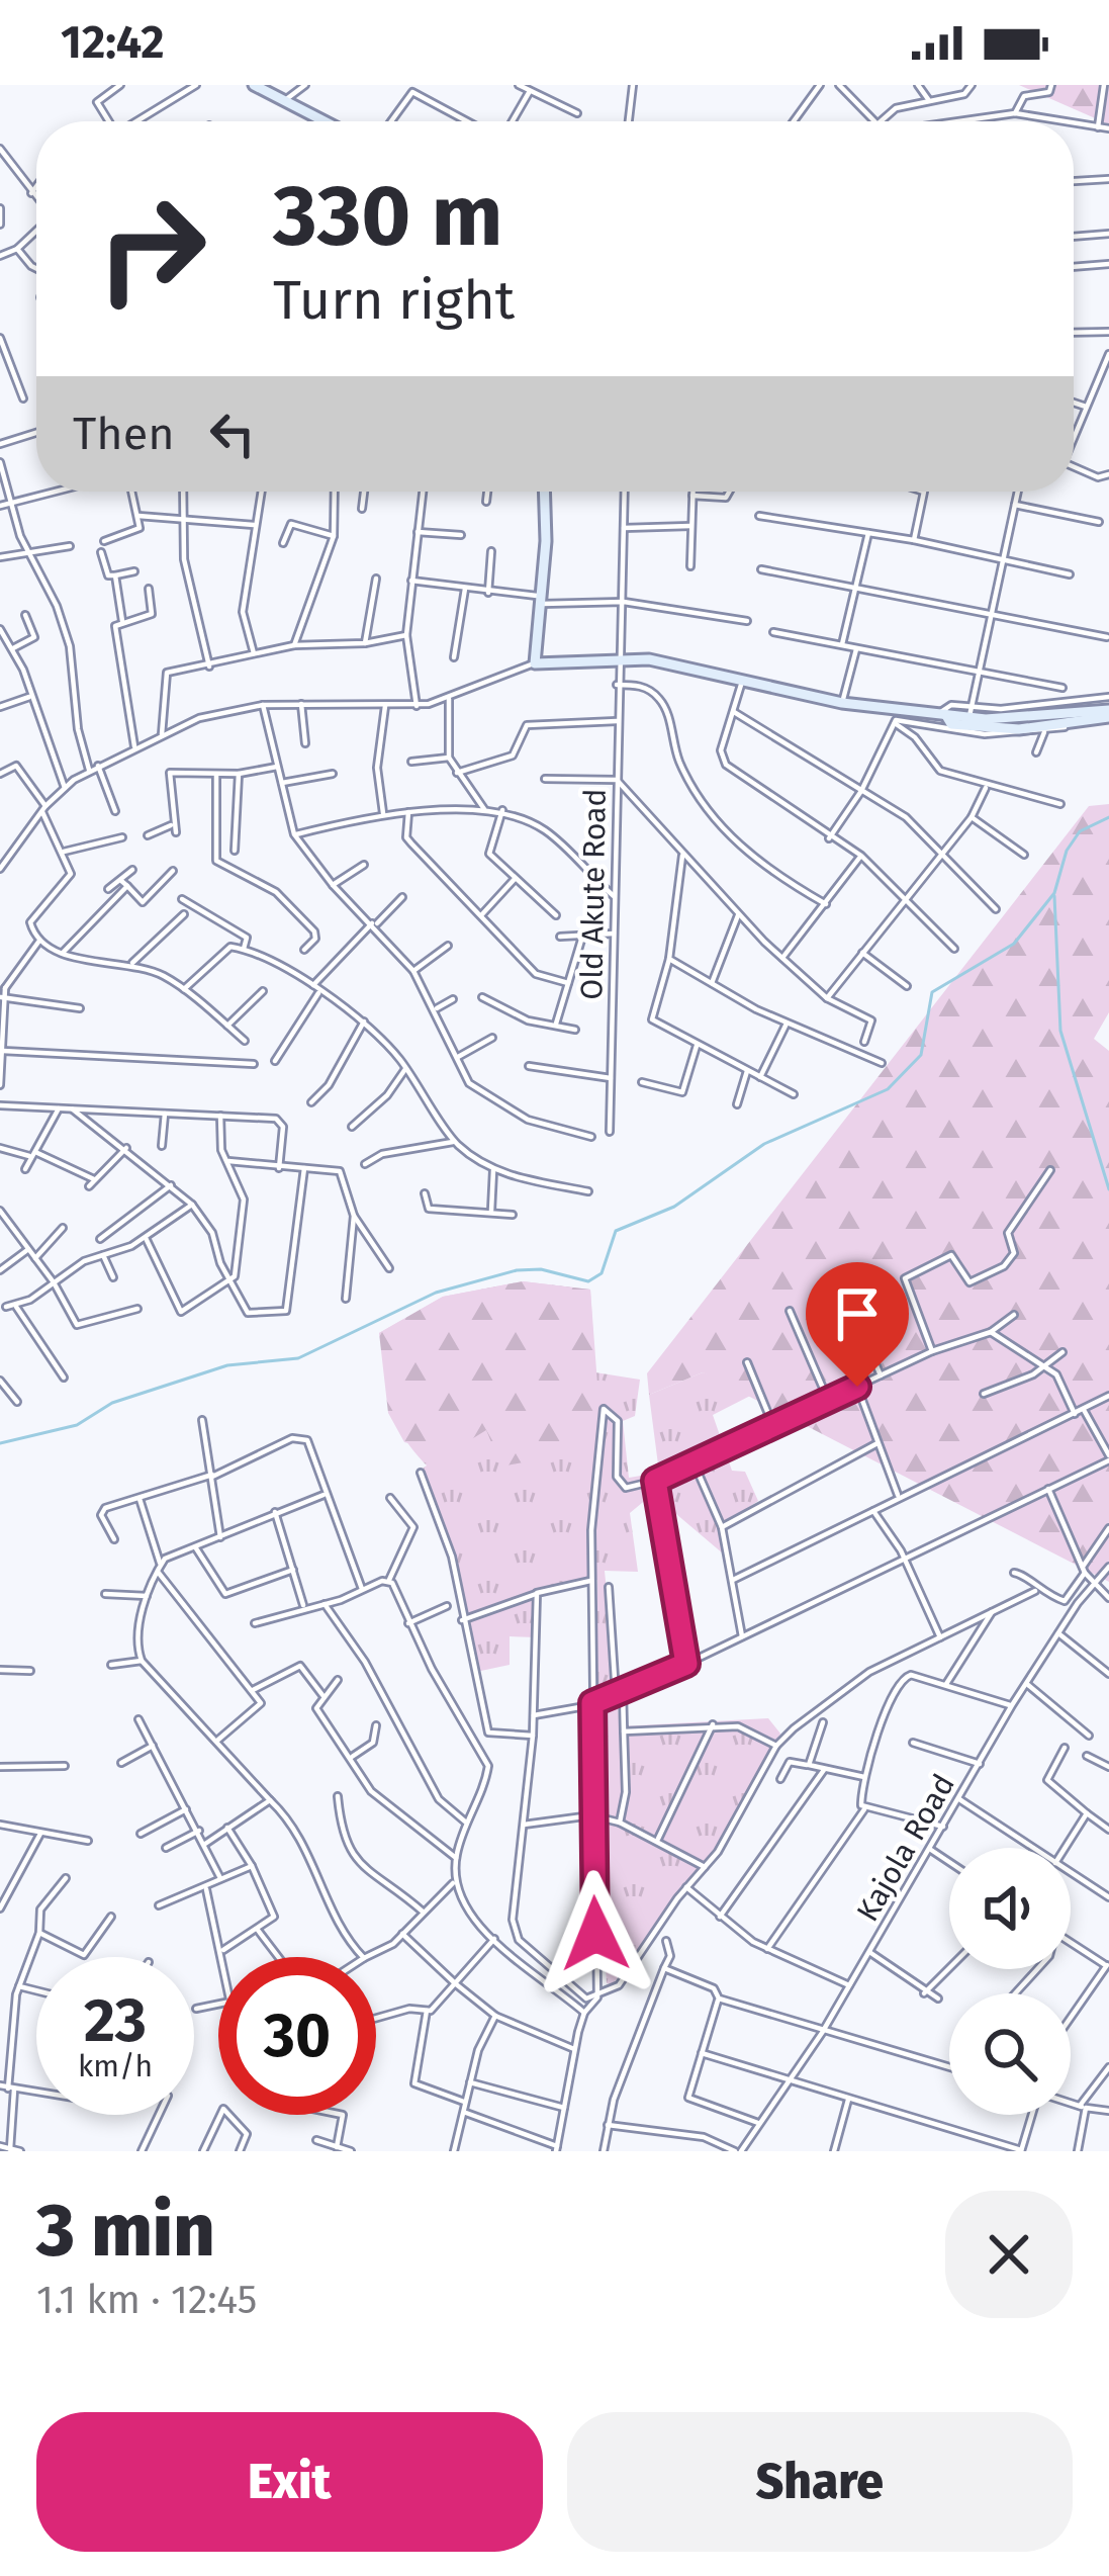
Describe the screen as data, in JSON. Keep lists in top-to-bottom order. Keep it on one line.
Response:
{"streets":{"street":["Old Akute Road","Kajola Road"]},"page":{"status":"12:42","turn":["330 m","Turn right"],"then":"Then","speed":"23 km/h","limit":"30","heading":["3 min","1.1 km · 12:45"],"buttons":["Exit","Share"]}}
